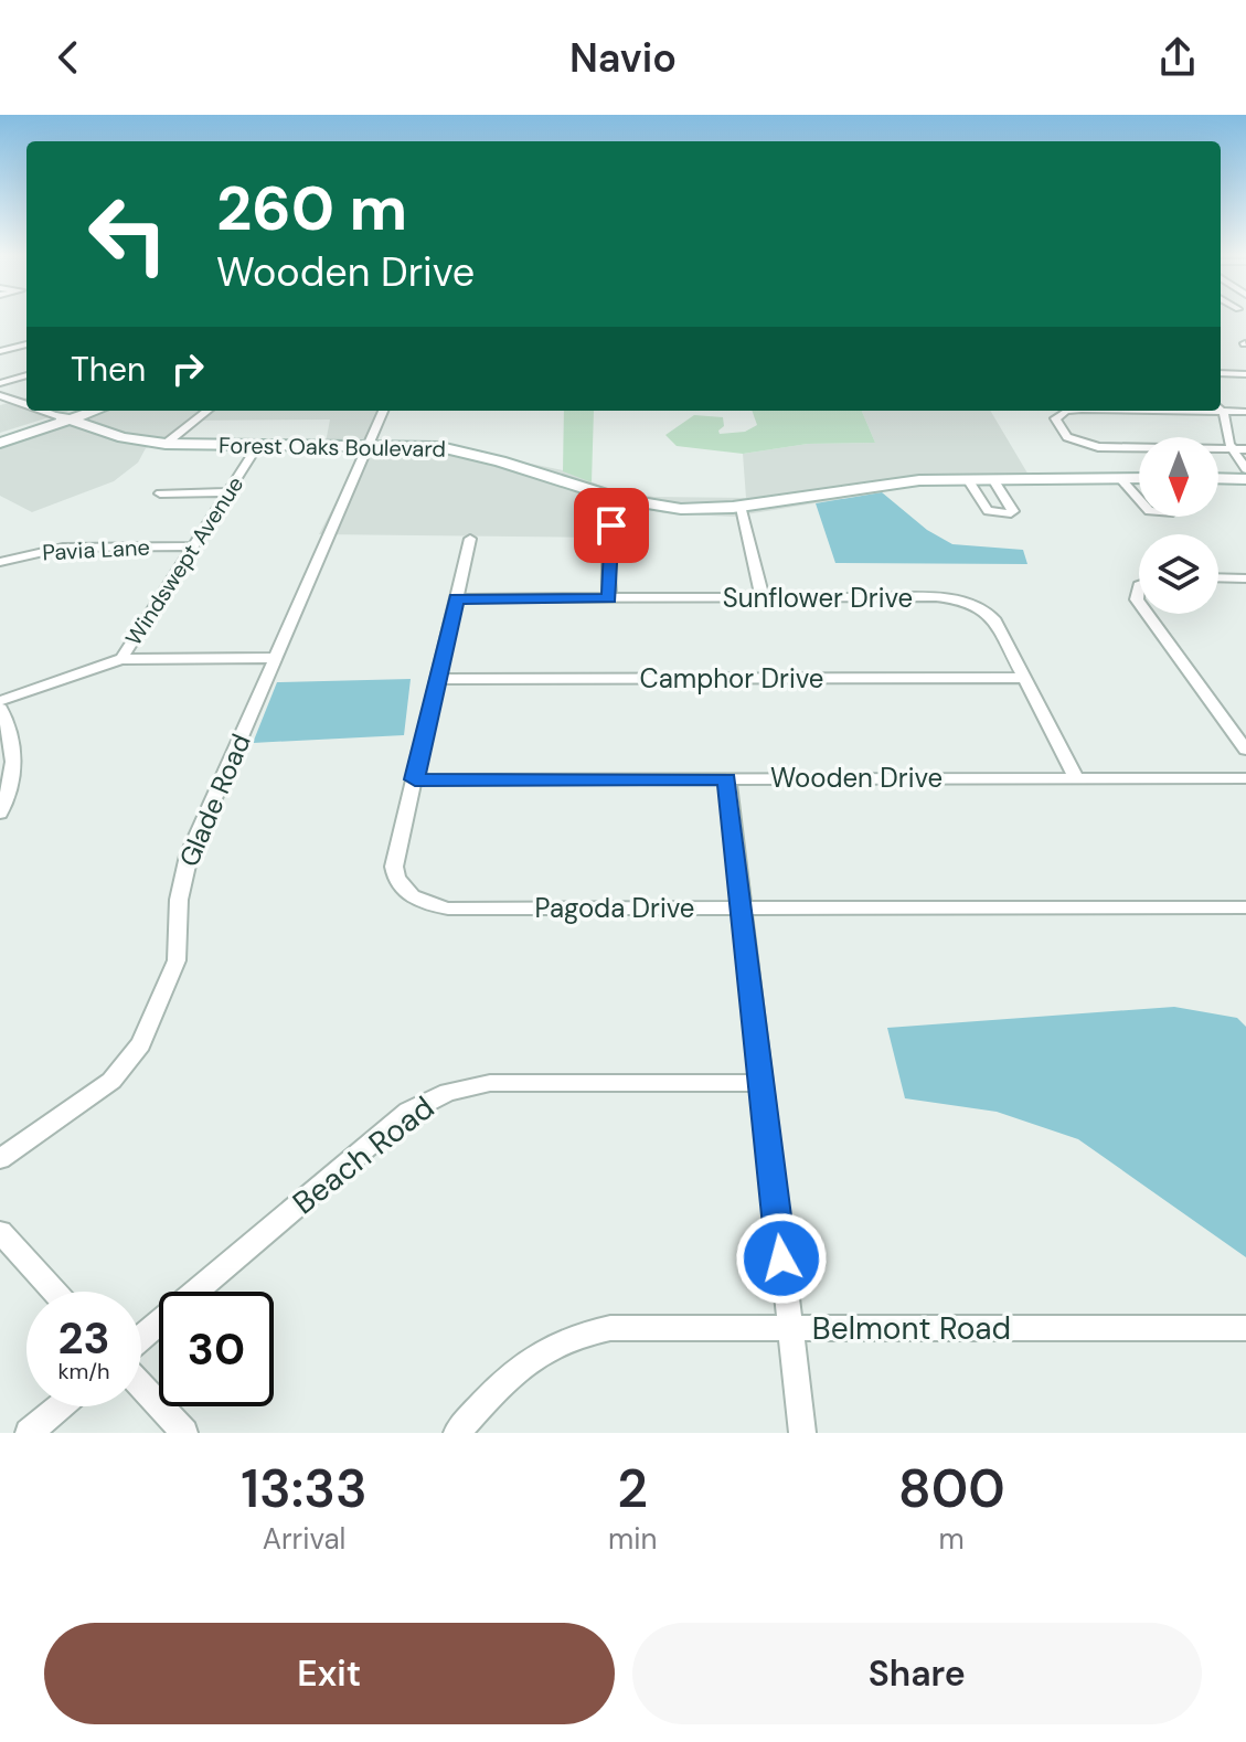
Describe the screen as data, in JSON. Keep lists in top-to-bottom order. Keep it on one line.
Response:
{"streets":{"main road":["Forest Oaks Boulevard"],"street":["Pavia Lane","Windswept Avenue","Sunflower Drive","Camphor Drive","Wooden Drive","Glade Road","Pagoda Drive","Beach Road","Belmont Road"]},"crossings":[["Forest Oaks Boulevard","Windswept Avenue"],["Forest Oaks Boulevard","Glade Road"],["Pavia Lane","Windswept Avenue"],["Sunflower Drive","Camphor Drive"],["Sunflower Drive","Wooden Drive"],["Sunflower Drive","Pagoda Drive"],["Camphor Drive","Pagoda Drive"],["Wooden Drive","Pagoda Drive"]],"north":"bottom","page":{"header":"Navio","turn":["260 m","Wooden Drive"],"then":"Then","speed":"23 km/h","limit":"30","eta":["13:33","Arrival","2","min","800","m"],"buttons":["Exit","Share"]}}
